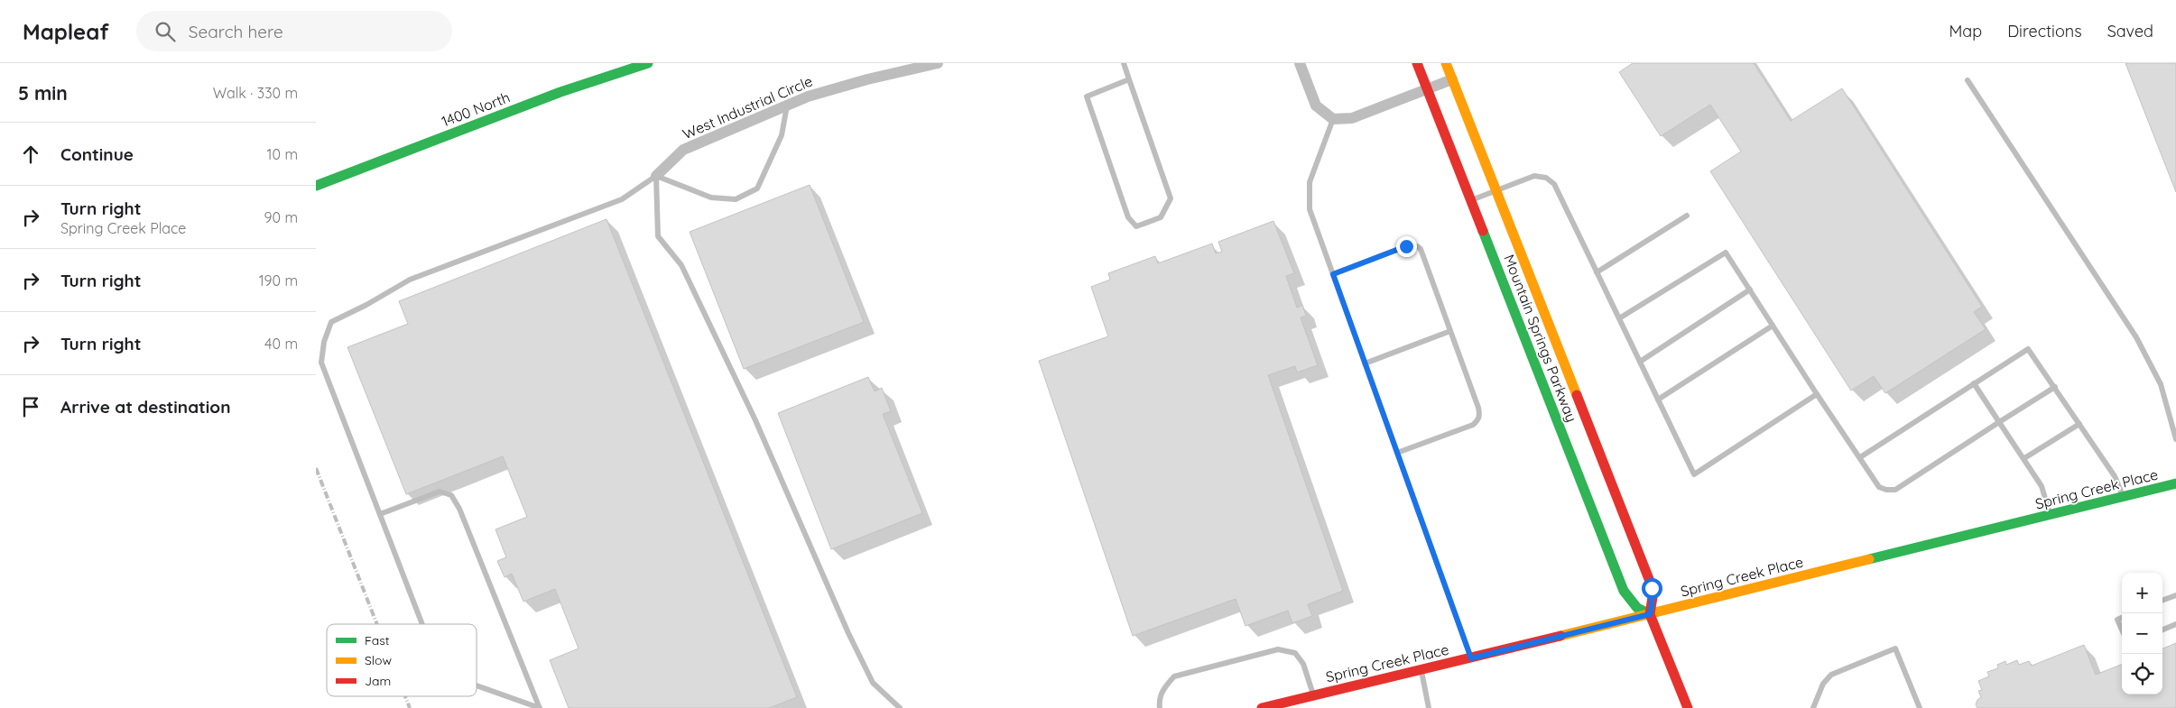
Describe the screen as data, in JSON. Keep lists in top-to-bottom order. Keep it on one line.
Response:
{"streets":{"street":["West Industrial Circle","1400 North","Mountain Springs Parkway","Spring Creek Place"]},"crossings":[["Mountain Springs Parkway","Spring Creek Place"]],"legend":["Fast","Slow","Jam"],"page":{"header":"Mapleaf","search":"Search here","nav":["Map","Directions","Saved"],"heading":["5 min","Walk · 330 m"],"list":[["Continue","10 m"],["Turn right","Spring Creek Place","90 m"],["Turn right","190 m"],["Turn right","40 m"],"Arrive at destination"],"map_buttons":["+","−"]}}
